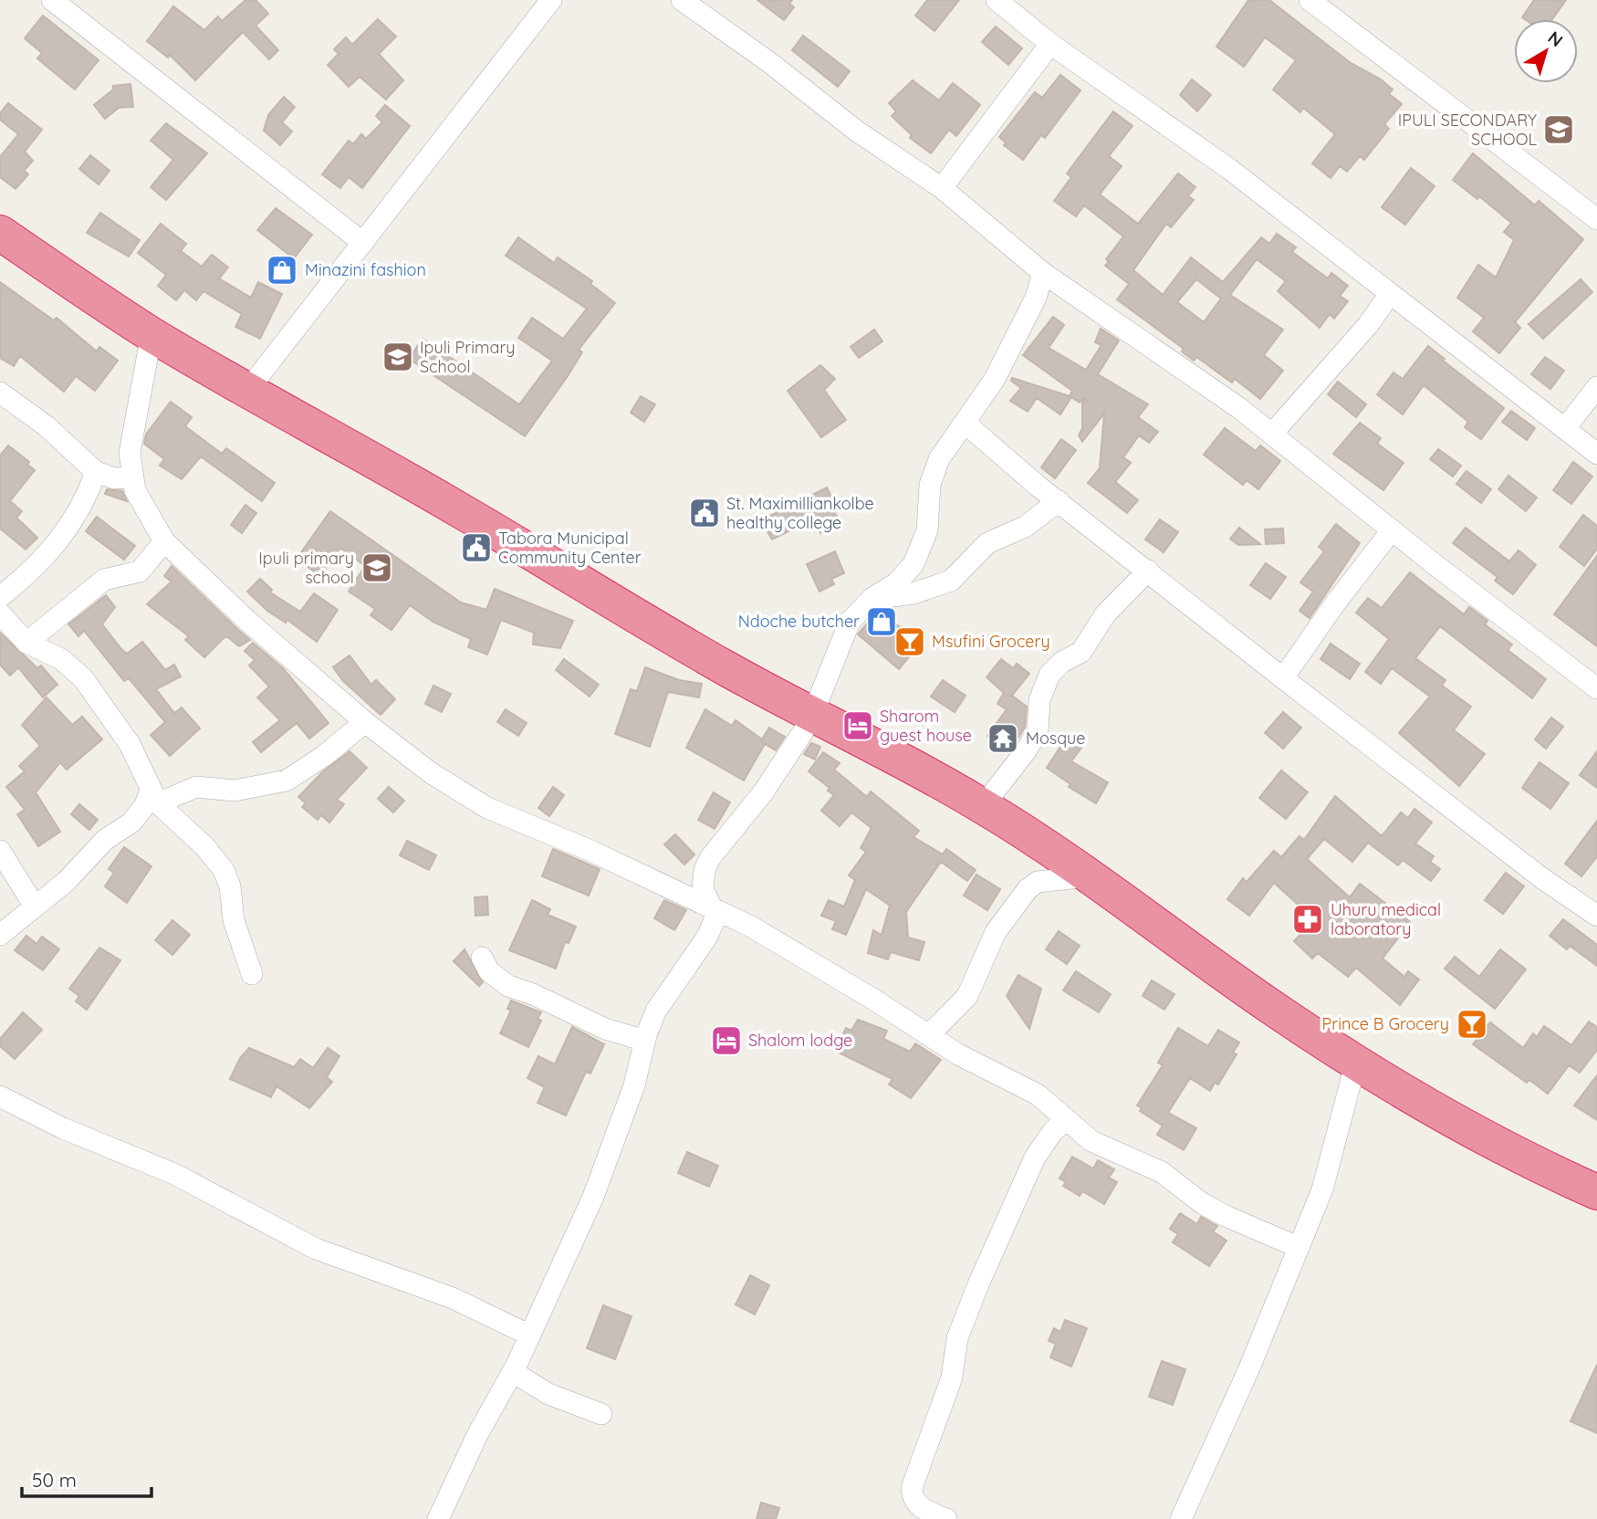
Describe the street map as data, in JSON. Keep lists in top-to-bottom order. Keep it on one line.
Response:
{"places":{"school or university":["IPULI SECONDARY SCHOOL","Ipuli Primary School","Ipuli primary school"],"shop":["Minazini fashion","Ndoche butcher"],"public building":["St. Maximilliankolbe healthy college","Tabora Municipal Community Center"],"bar":["Msufini Grocery","Prince B Grocery"],"hotel":["Sharom guest house","Shalom lodge"],"temple":["Mosque"],"pharmacy":["Uhuru medical laboratory"]},"scale_bar":"50 m","north":"top right"}
